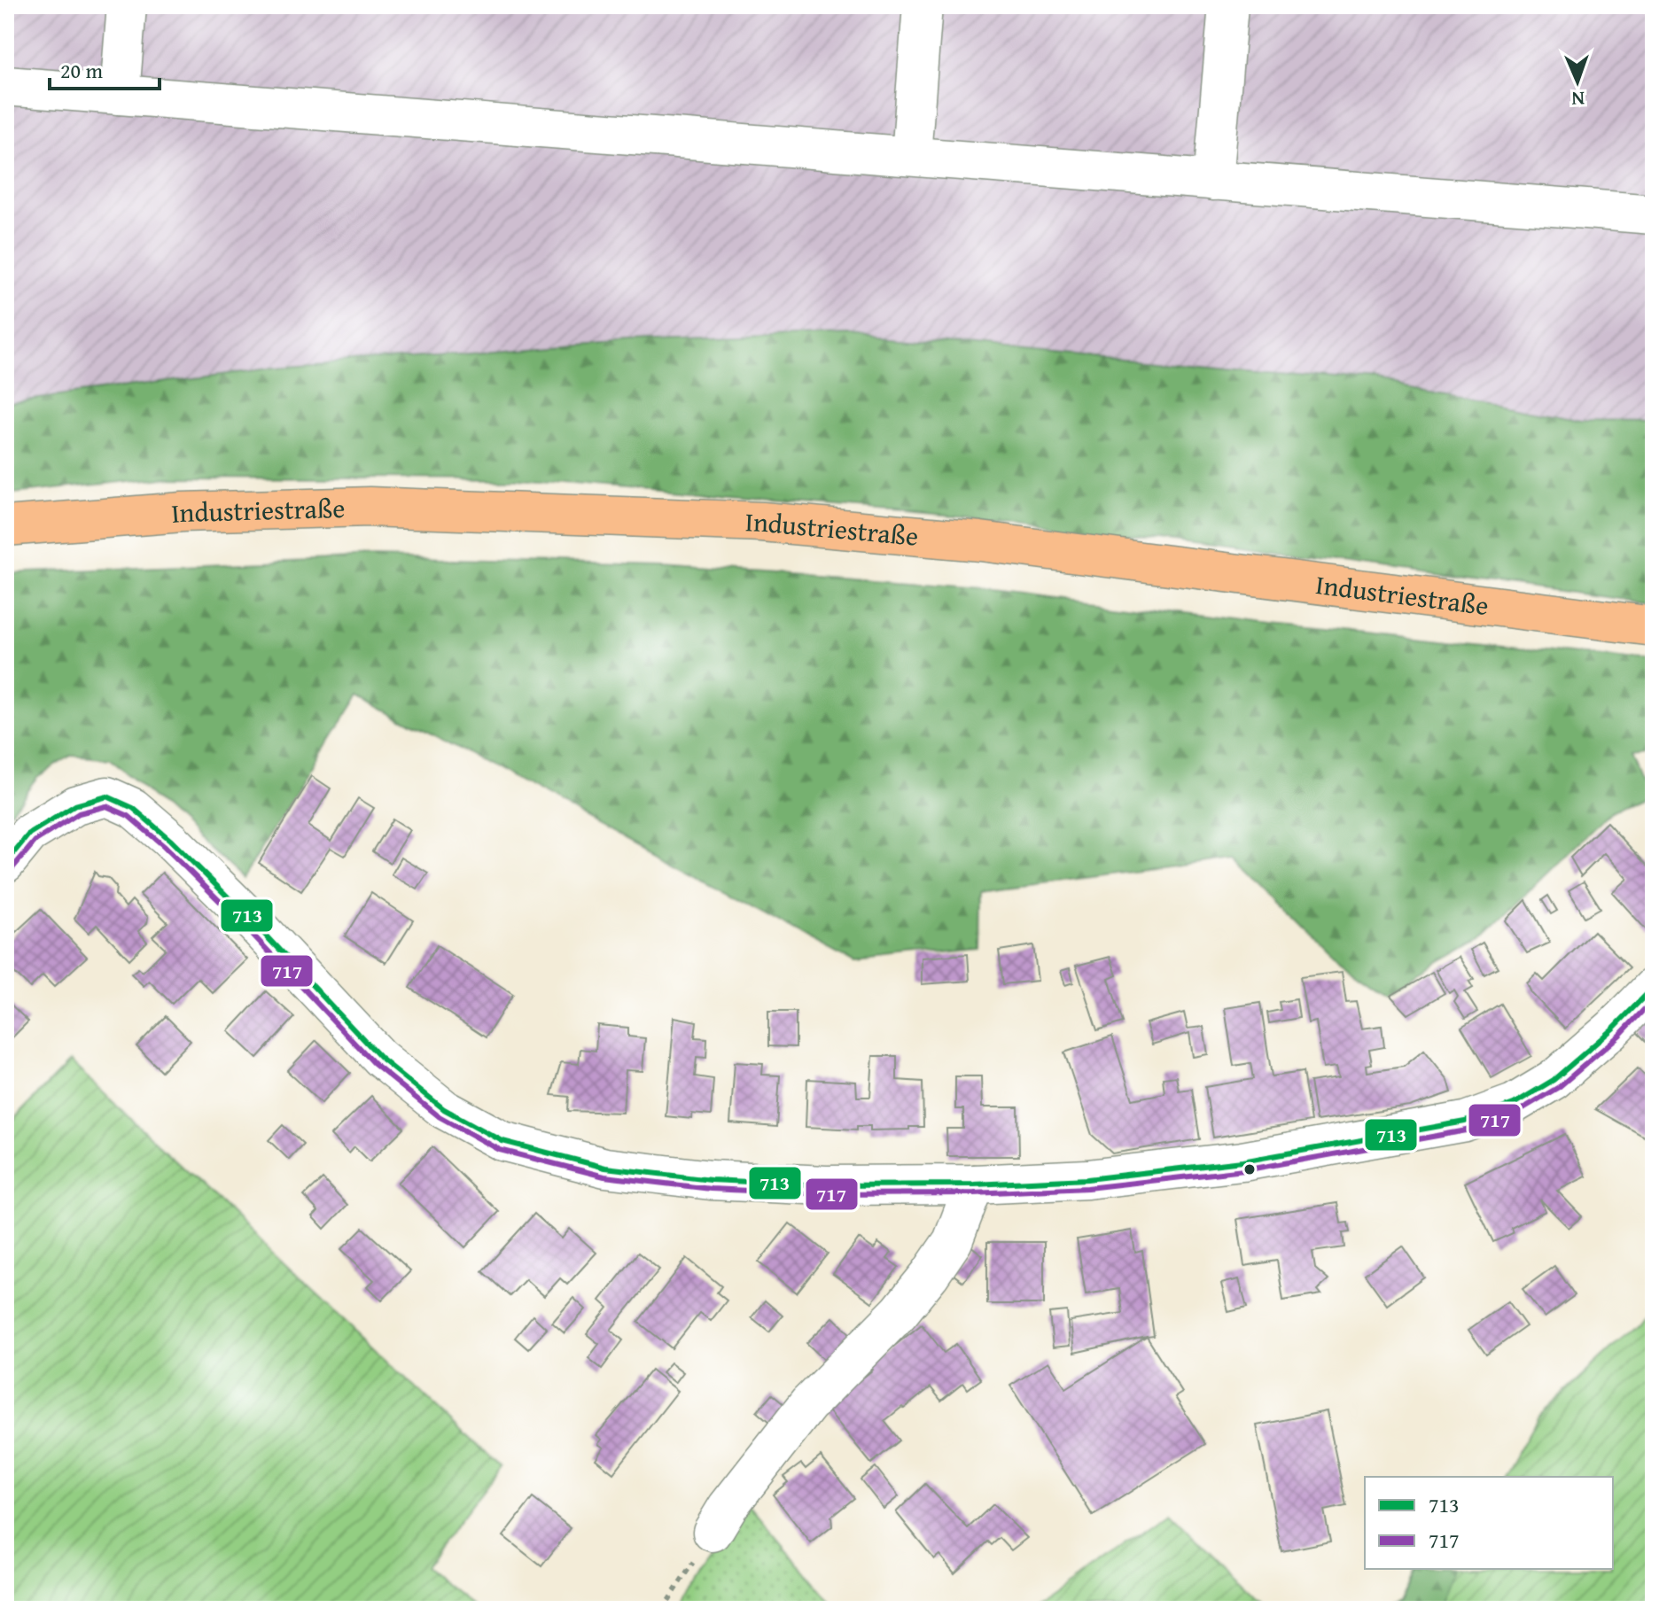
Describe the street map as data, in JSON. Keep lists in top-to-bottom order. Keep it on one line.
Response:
{"streets":{"main road":["Industriestraße"]},"lines":["transit line 713","transit line 717"],"legend":["713","717"],"scale_bar":"20 m","north":"bottom"}
